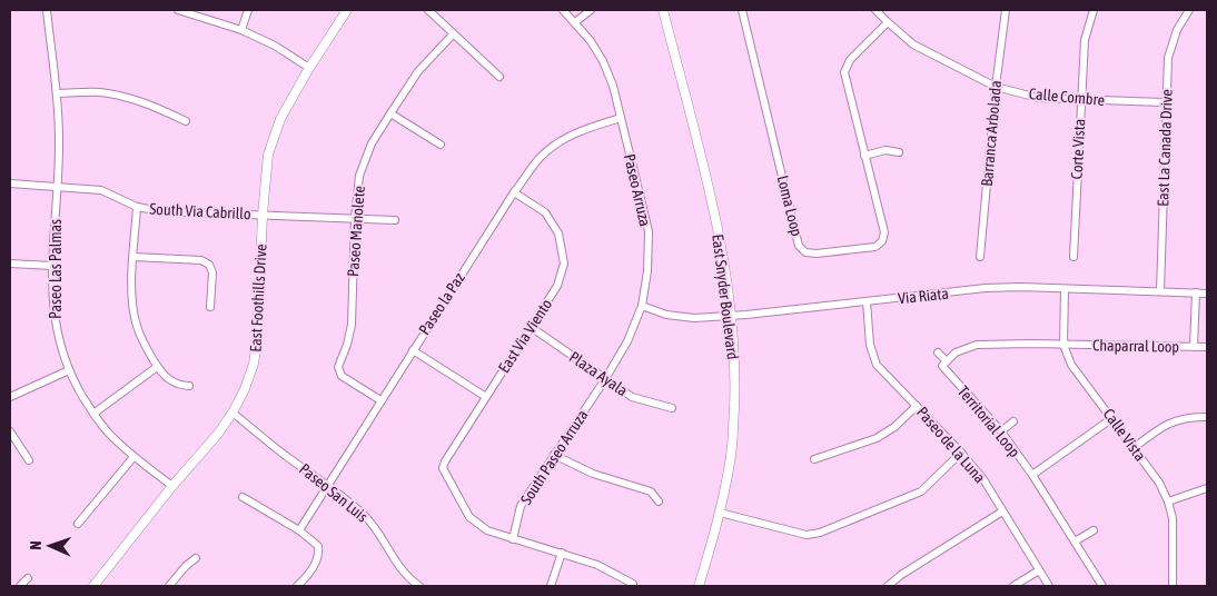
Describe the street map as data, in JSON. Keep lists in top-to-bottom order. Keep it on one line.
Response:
{"streets":{"street":["Calle Combre","Barranca Arbolada","East La Canada Drive","Corte Vista","Paseo Arruza","Loma Loop","South Via Cabrillo","Paseo Manolete","Paseo Las Palmas","Via Riata","East Snyder Boulevard","East Foothills Drive","Paseo la Paz","East Via Viento","Chaparral Loop","Plaza Ayala","Territorial Loop","Calle Vista","Paseo de la Luna","South Paseo Arruza","Paseo San Luis"]},"crossings":[["Calle Combre","Barranca Arbolada"],["Calle Combre","East La Canada Drive"],["Calle Combre","Corte Vista"],["Calle Combre","Loma Loop"],["East La Canada Drive","Via Riata"],["Paseo Arruza","Via Riata"],["Paseo Arruza","Paseo la Paz"],["Paseo Arruza","Plaza Ayala"],["Paseo Arruza","South Paseo Arruza"],["South Via Cabrillo","Paseo Manolete"],["South Via Cabrillo","Paseo Las Palmas"],["South Via Cabrillo","East Foothills Drive"],["Paseo Manolete","Paseo la Paz"],["Paseo Las Palmas","East Foothills Drive"],["Via Riata","East Snyder Boulevard"],["Via Riata","Calle Vista"],["Via Riata","Paseo de la Luna"],["East Foothills Drive","Paseo San Luis"],["Paseo la Paz","East Via Viento"],["Paseo la Paz","Paseo San Luis"],["East Via Viento","Plaza Ayala"],["East Via Viento","South Paseo Arruza"],["Chaparral Loop","Calle Vista"],["Plaza Ayala","South Paseo Arruza"]],"north":"left"}
